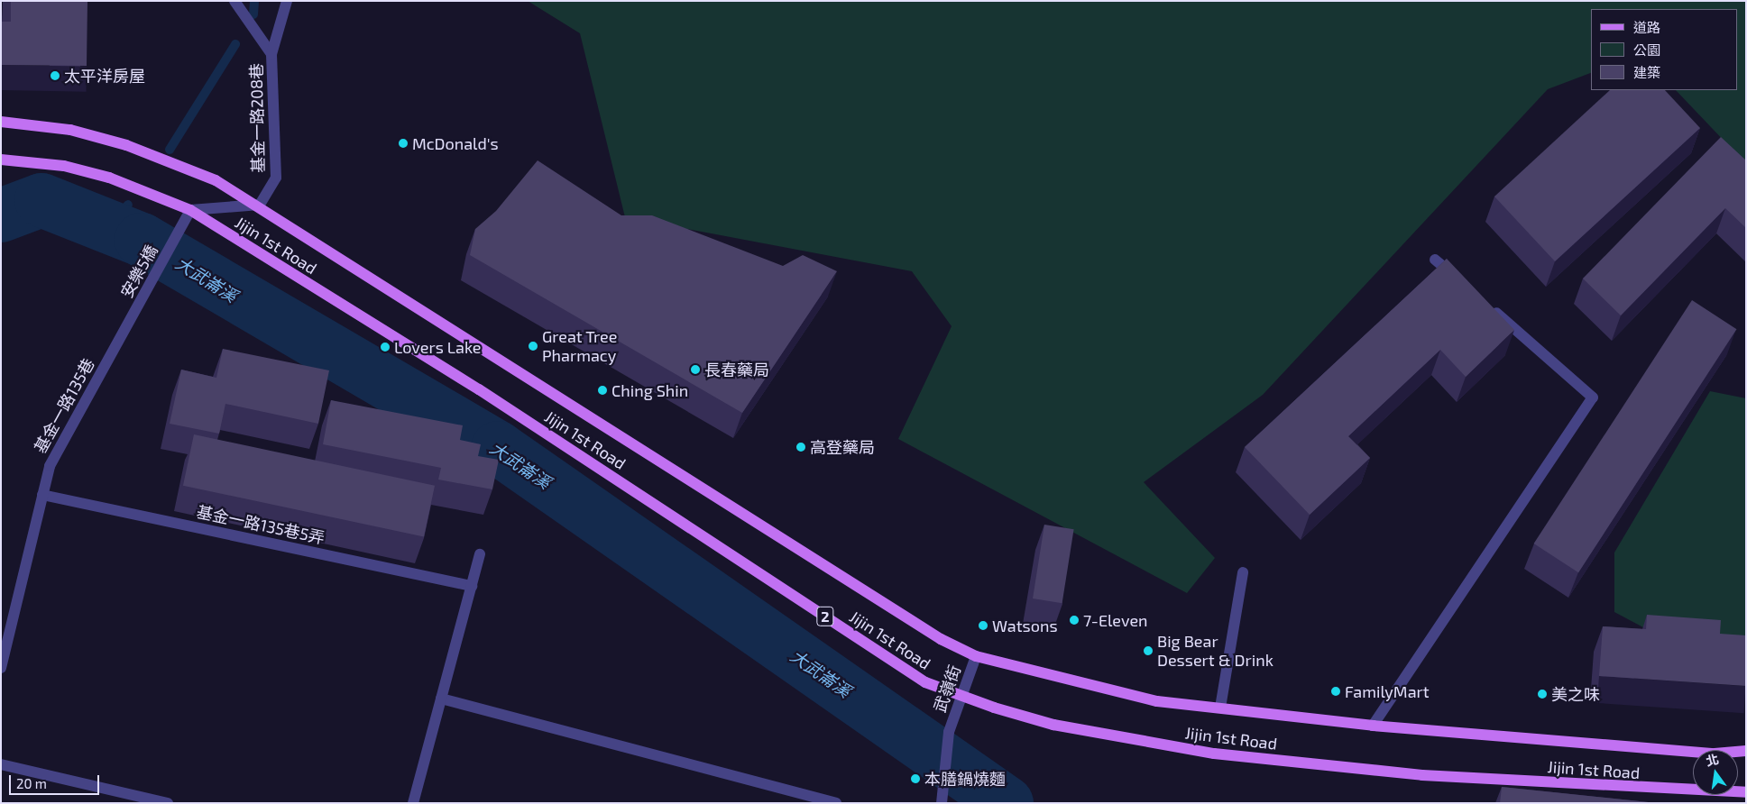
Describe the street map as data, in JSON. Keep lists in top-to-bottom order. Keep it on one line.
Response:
{"streets":{"main road":["Jijin 1st Road","2"],"street":["基金一路208巷","安樂5橋","基金一路135巷","基金一路135巷5弄","武嶺街"]},"crossings":[["基金一路208巷","Jijin 1st Road"],["Jijin 1st Road","安樂5橋"],["Jijin 1st Road","武嶺街"],["安樂5橋","基金一路135巷"],["基金一路135巷","基金一路135巷5弄"]],"water":["大武崙溪"],"places":["太平洋房屋","McDonald's","Great Tree Pharmacy","Lovers Lake","長春藥局","Ching Shin","高登藥局","7-Eleven","Watsons","Big Bear Dessert & Drink","FamilyMart","美之味","本膳鍋燒麵"],"legend":["道路","公園","建築"],"scale_bar":"20 m","north":"top"}
